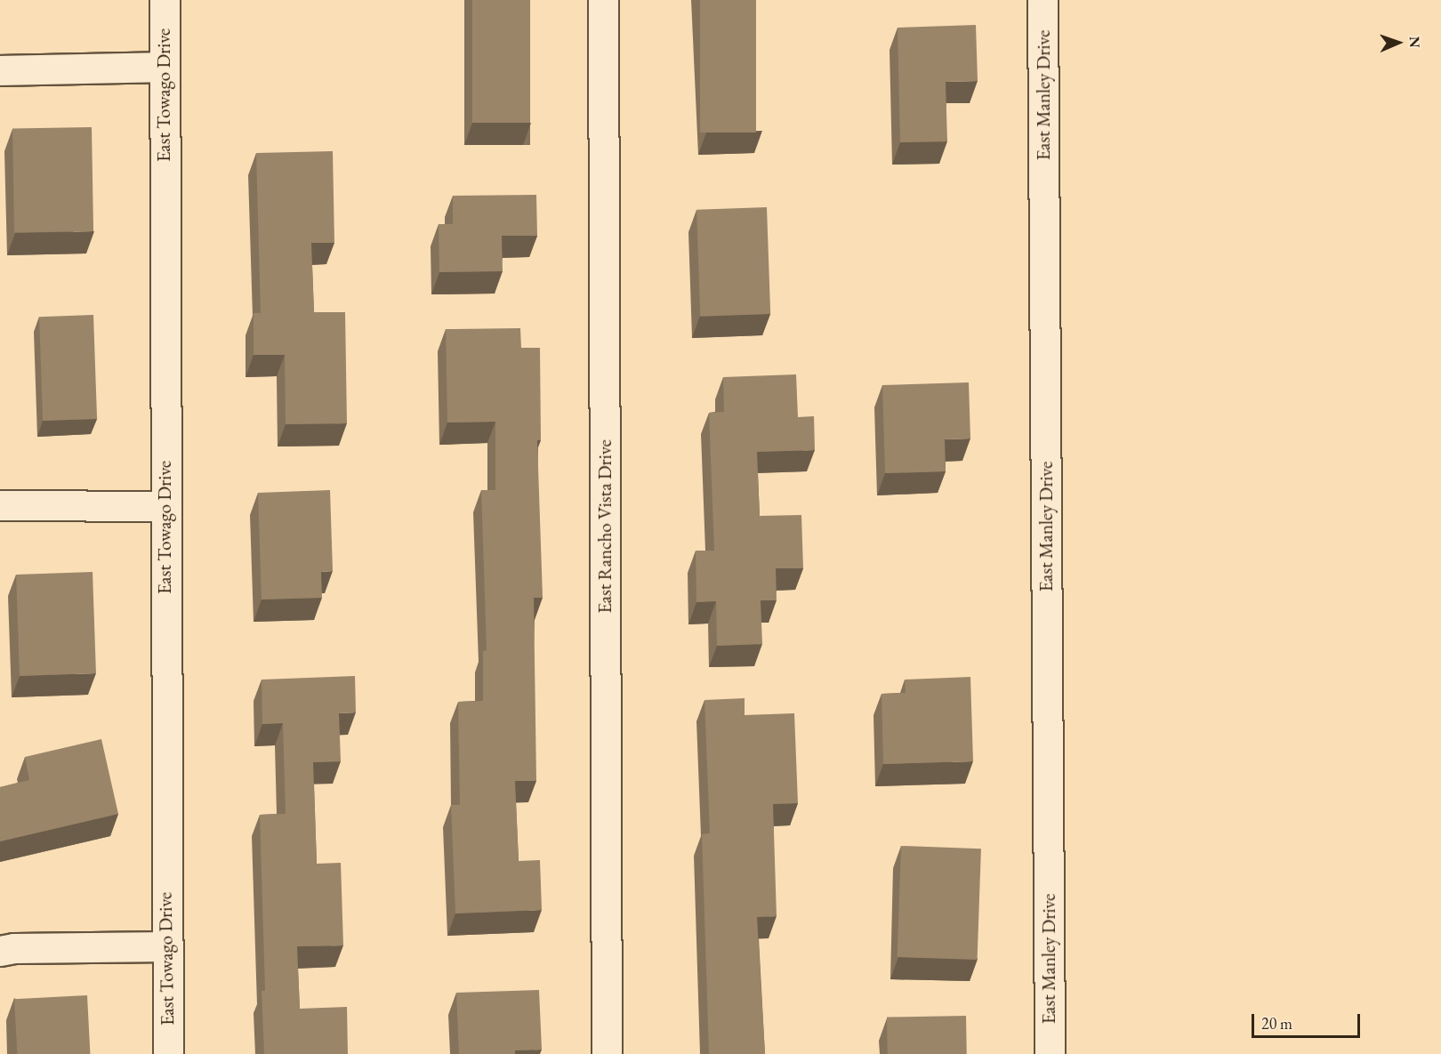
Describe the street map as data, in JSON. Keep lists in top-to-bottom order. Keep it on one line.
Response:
{"streets":{"street":["East Towago Drive","East Manley Drive","East Rancho Vista Drive"]},"scale_bar":"20 m","north":"right"}
